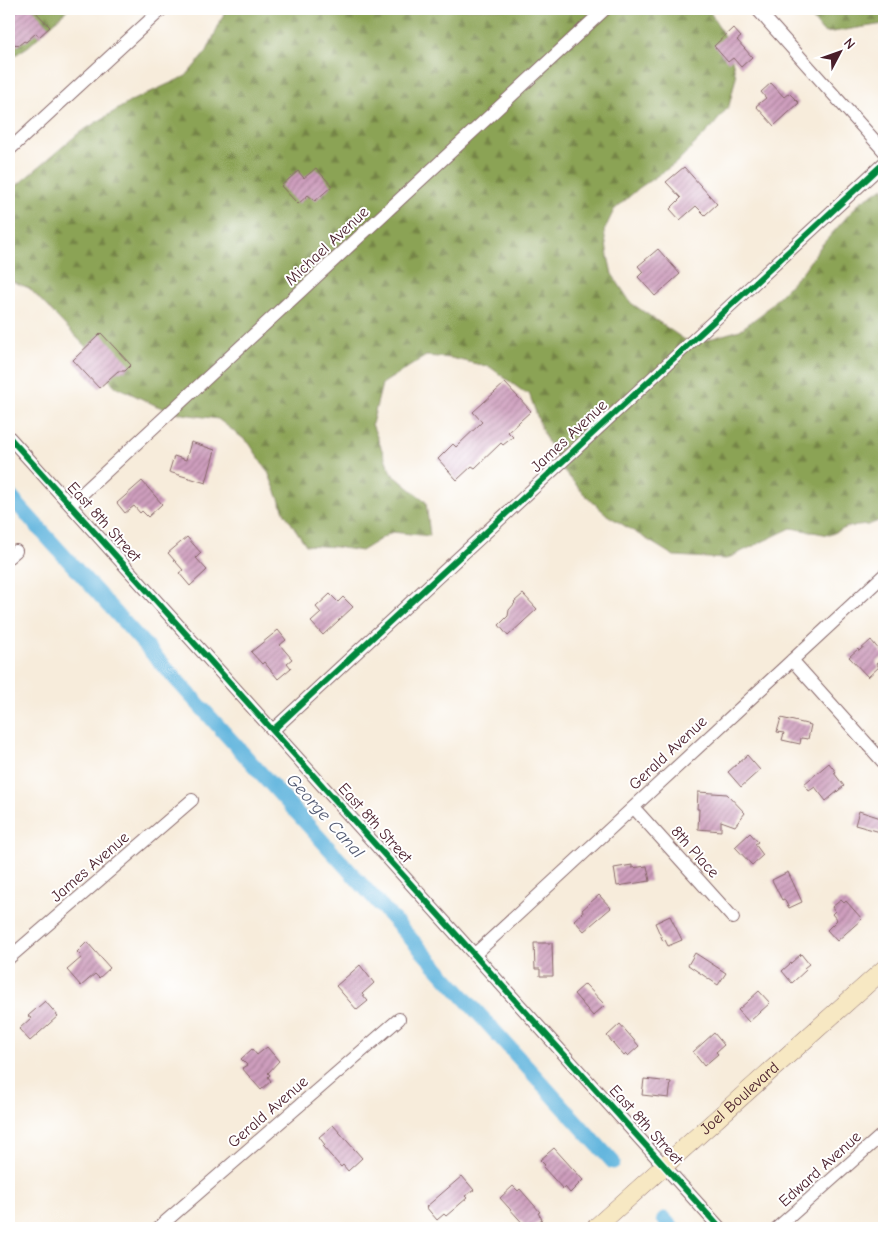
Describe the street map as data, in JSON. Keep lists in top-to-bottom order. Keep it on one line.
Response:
{"streets":{"main road":["Joel Boulevard"],"street":["Michael Avenue","James Avenue","East 8th Street","Gerald Avenue","8th Place","Edward Avenue"]},"crossings":[["Michael Avenue","East 8th Street"],["James Avenue","East 8th Street"],["East 8th Street","Gerald Avenue"],["East 8th Street","Joel Boulevard"],["Gerald Avenue","8th Place"]],"water":["George Canal"],"north":"top right"}
